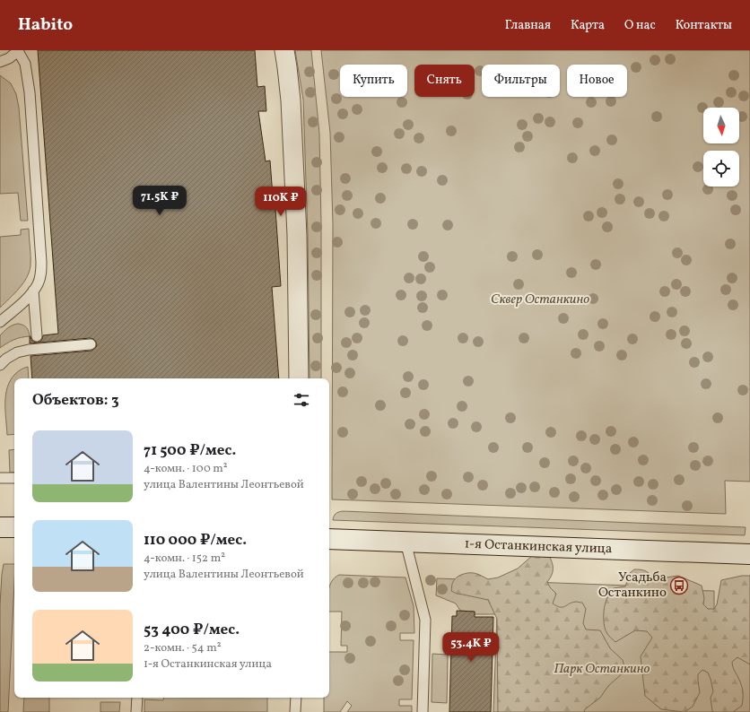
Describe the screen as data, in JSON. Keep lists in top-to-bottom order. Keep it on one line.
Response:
{"streets":{"street":["1-я Останкинская улица"]},"parks":["Сквер Останкино","Парк Останкино"],"places":{"bus stop":["Усадьба Останкино"]},"north":"bottom","page":{"header":"Habito","nav":["Главная","Карта","О нас","Контакты"],"chip":["Купить","Снять","Фильтры","Новое"],"price":["71.5K ₽","110K ₽","53.4K ₽"],"heading":"Объектов: 3","list":[{"name":"71 500 ₽/мес.","note":"4-комн. · 100 m² · улица Валентины Леонтьевой"},{"name":"110 000 ₽/мес.","note":"4-комн. · 152 m² · улица Валентины Леонтьевой"},{"name":"53 400 ₽/мес.","note":"2-комн. · 54 m² · 1-я Останкинская улица"}]}}
